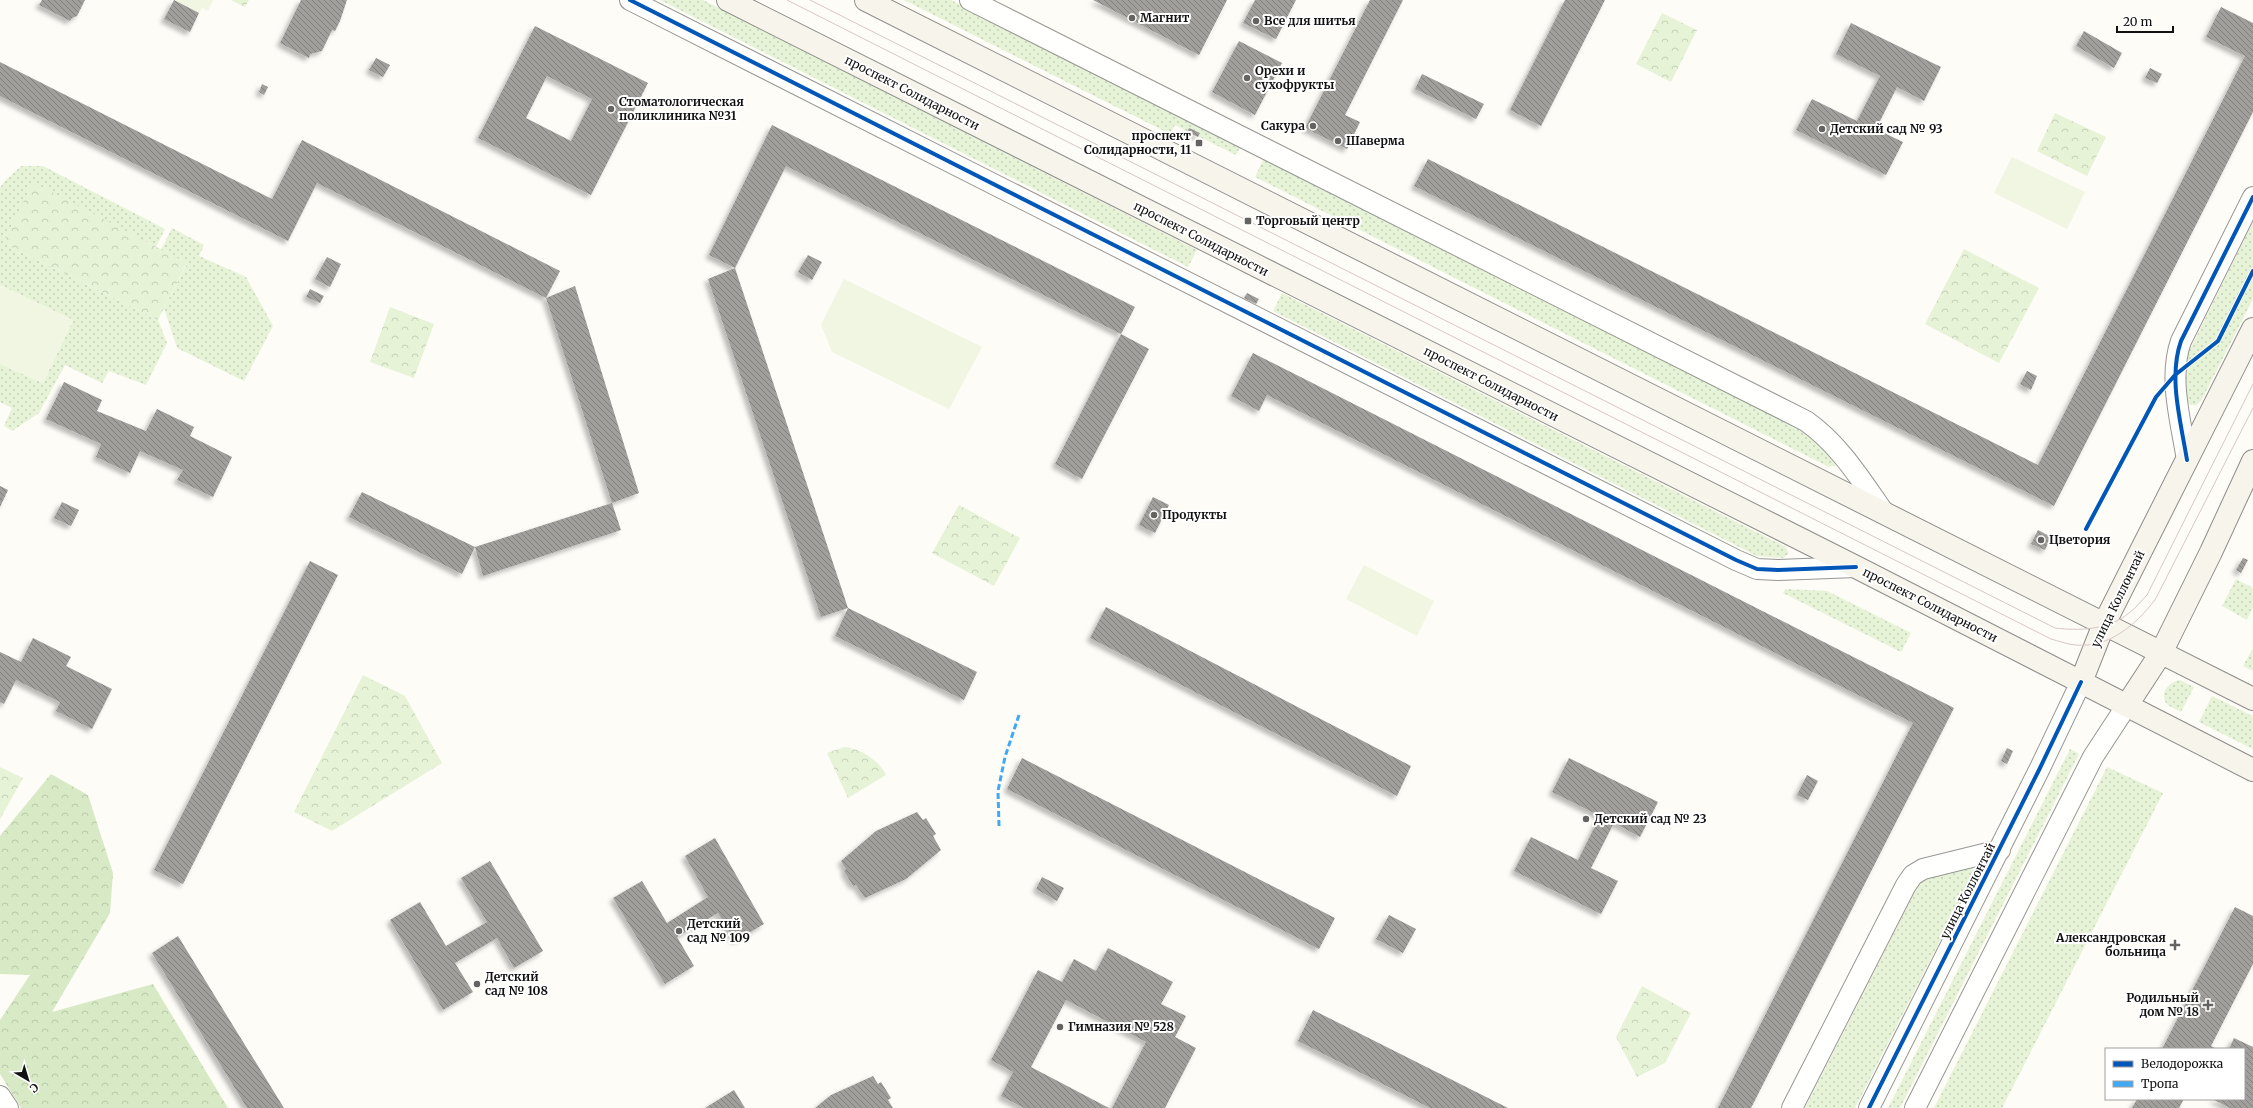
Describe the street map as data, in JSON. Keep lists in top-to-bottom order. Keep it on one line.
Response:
{"streets":{"main road":["проспект Солидарности","улица Коллонтай"]},"crossings":[["проспект Солидарности","улица Коллонтай"]],"places":{"other":["Магнит","Все для шитья","Орехи и сухофрукты","Стоматологическая поликлиника №31","Сакура","Детский сад № 93","Шаверма","Продукты","Цветория","Детский сад № 23","Детский сад № 109","Детский сад № 108","Гимназия № 528"],"transit":["проспект Солидарности, 11","Торговый центр"],"health":["Александровская больница","Родильный дом № 18"]},"legend":["Велодорожка","Тропа"],"scale_bar":"20 m","north":"bottom right"}
